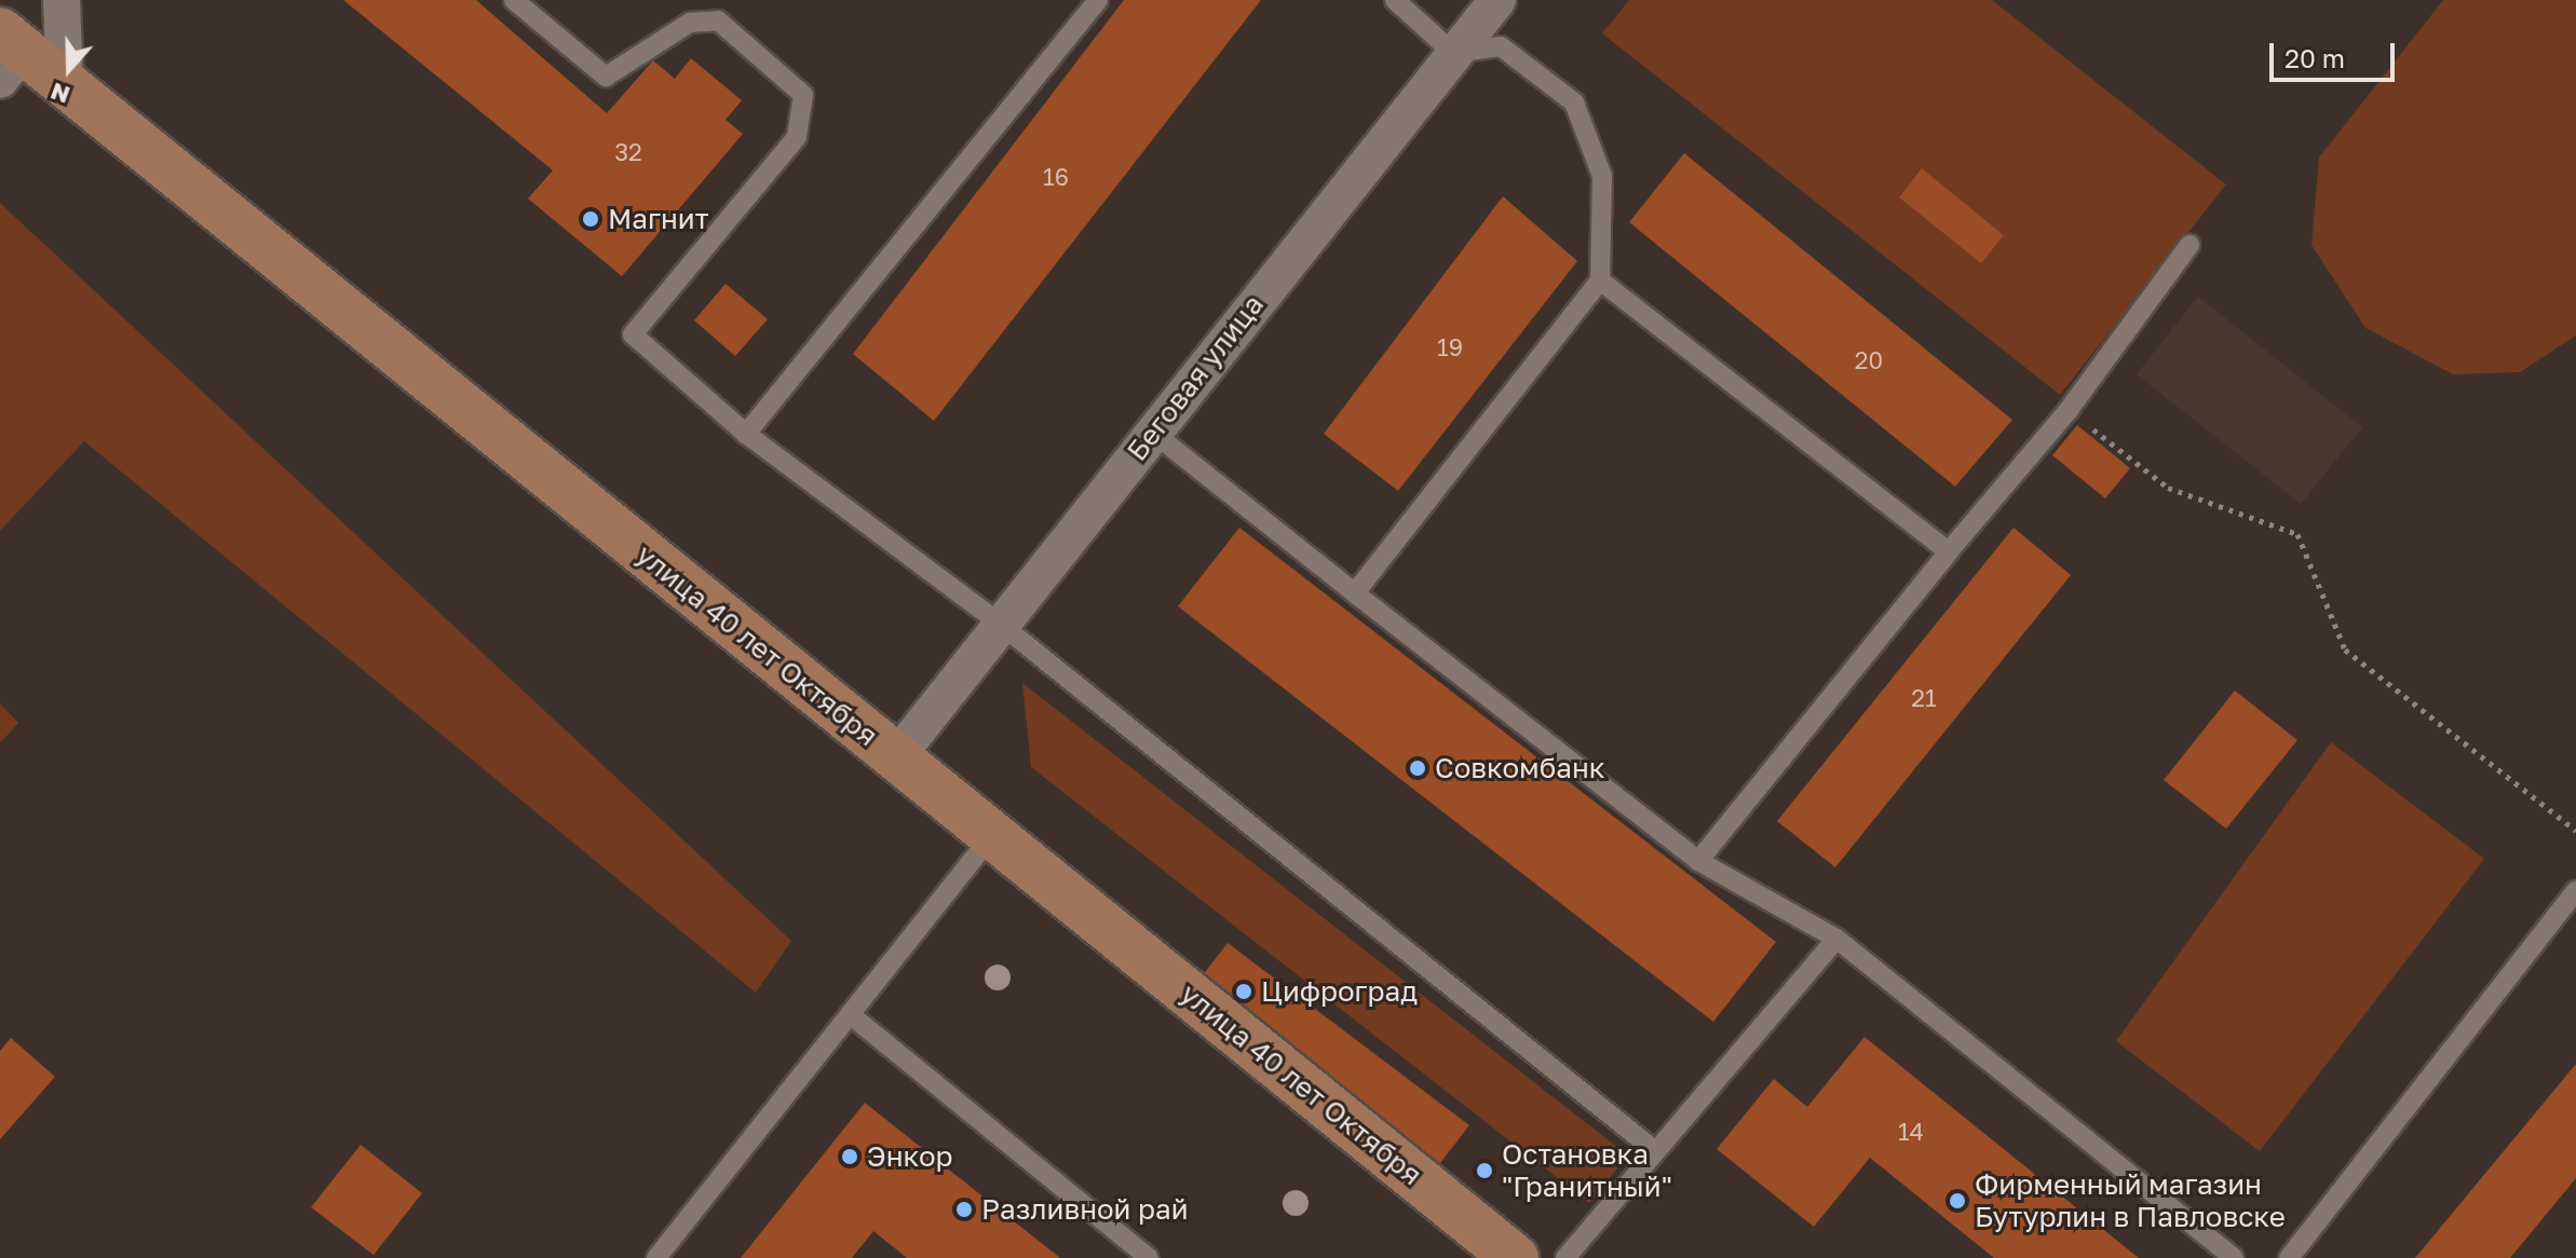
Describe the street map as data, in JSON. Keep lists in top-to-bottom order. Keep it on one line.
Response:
{"streets":{"street":["Беговая улица","улица 40 лет Октября"]},"crossings":[["Беговая улица","улица 40 лет Октября"]],"places":["Магнит","Совкомбанк","Цифроград","Энкор","Остановка \"Гранитный\"","Фирменный магазин Бутурлин в Павловске","Разливной рай"],"house_numbers":["32","16","19","20","21","14"],"scale_bar":"20 m","north":"bottom"}
